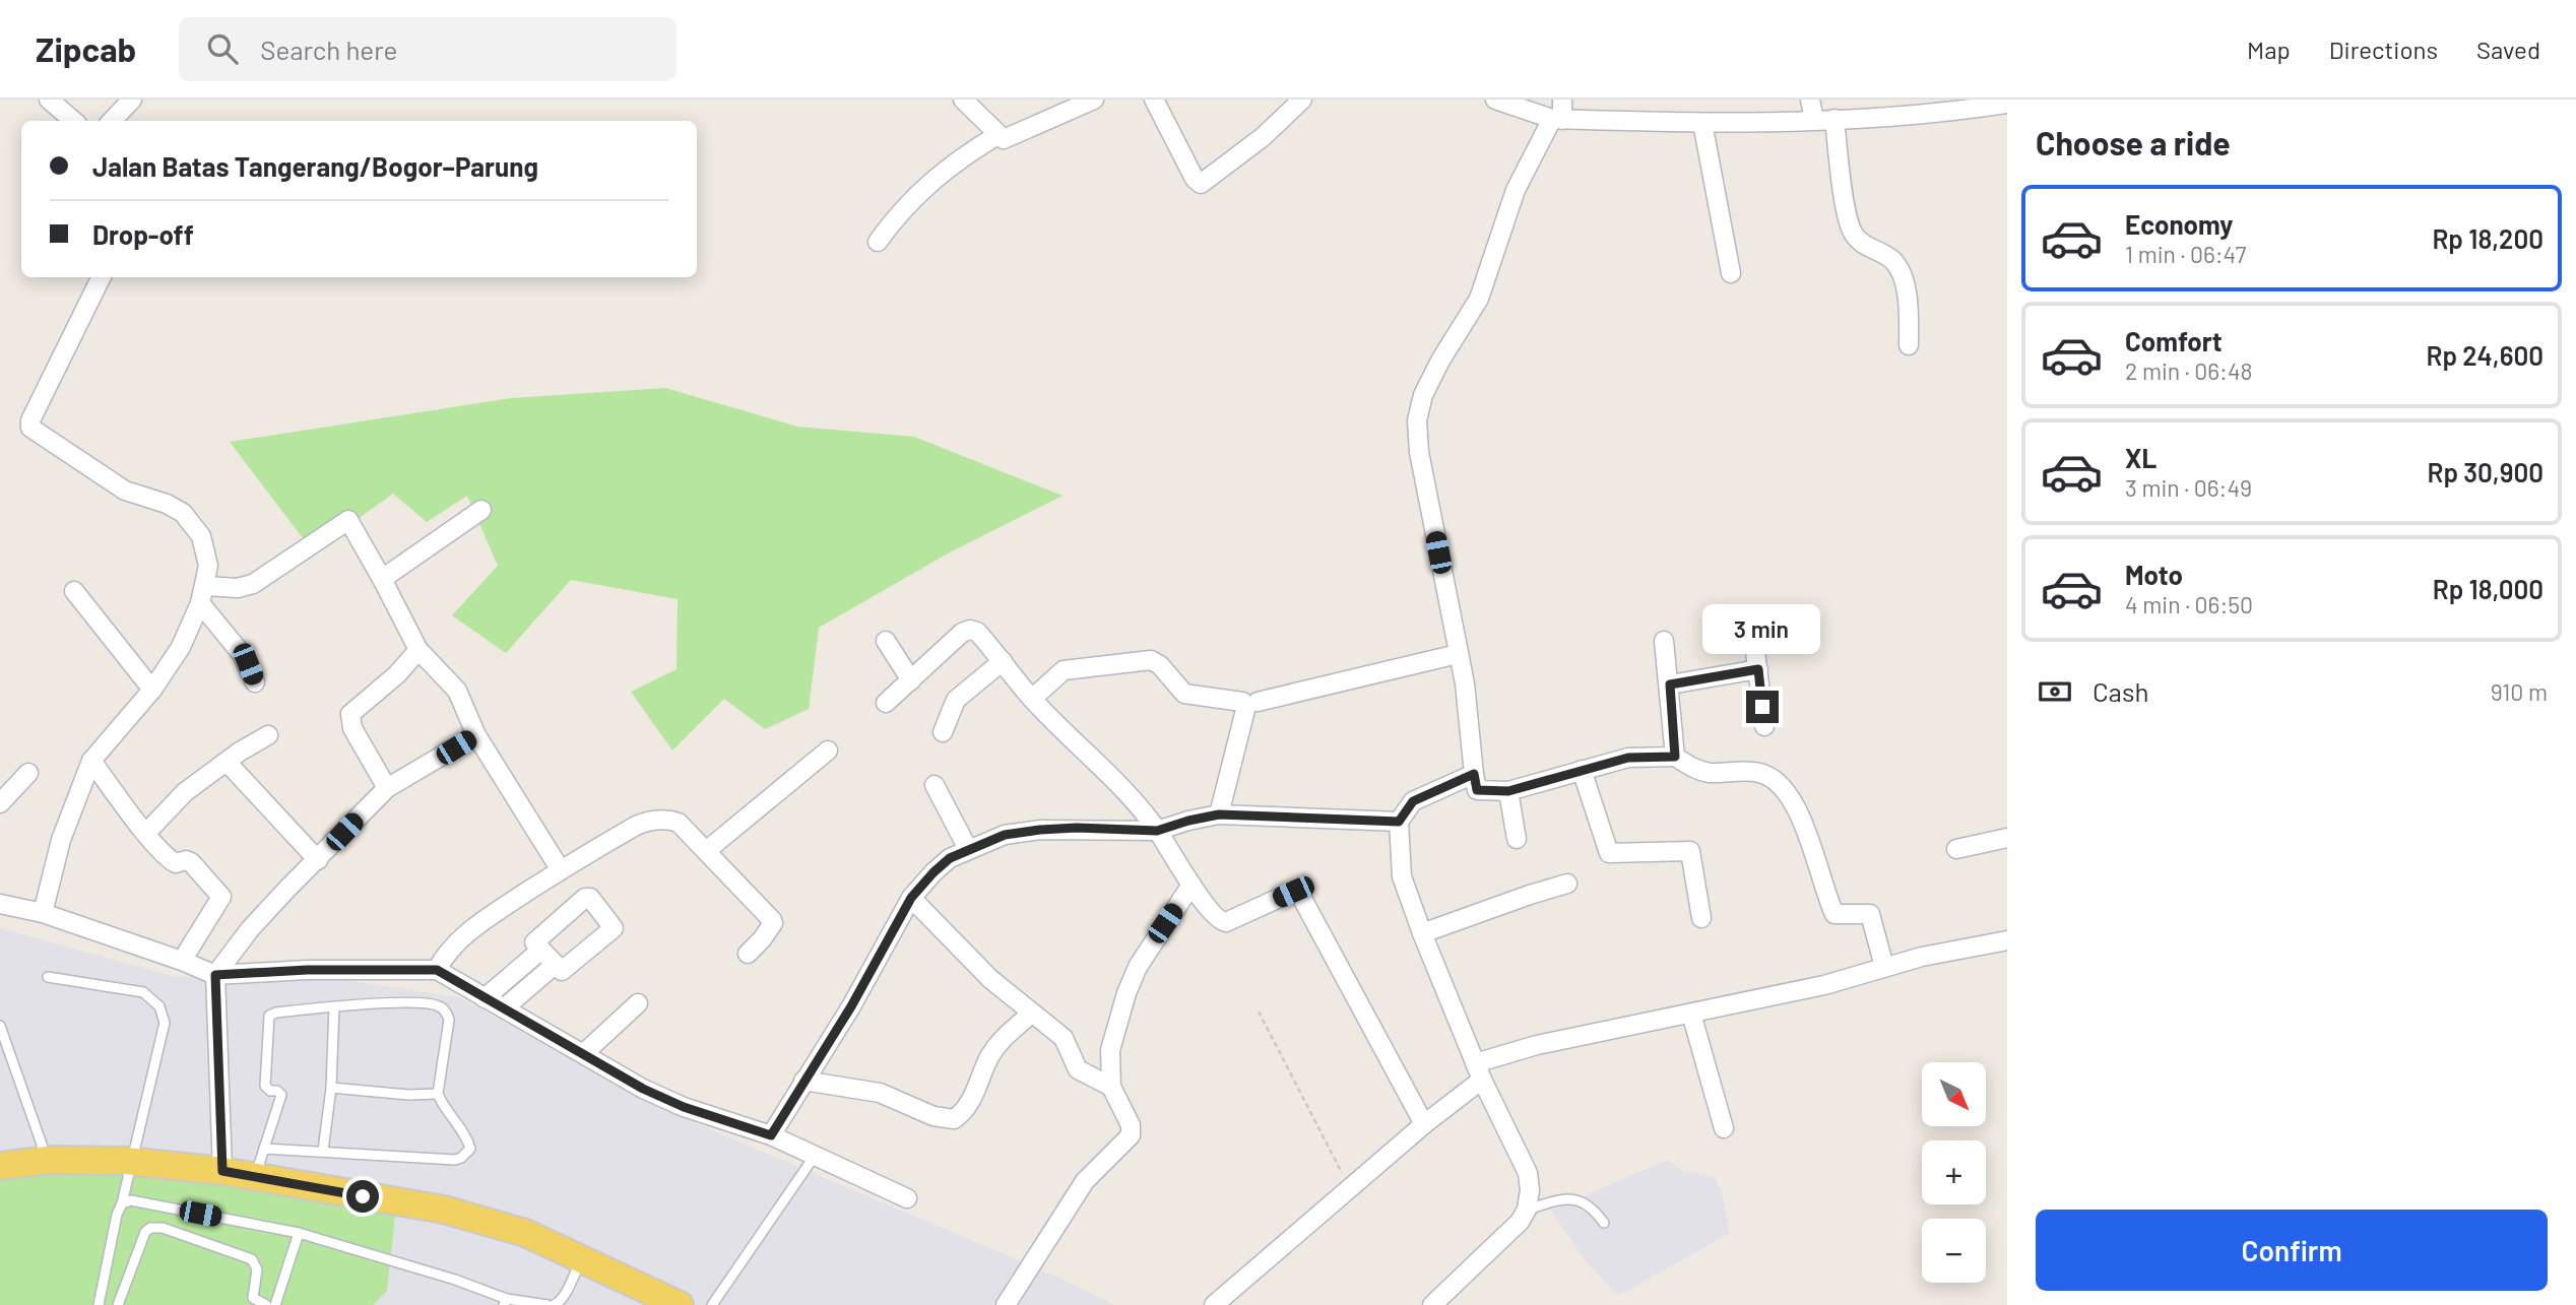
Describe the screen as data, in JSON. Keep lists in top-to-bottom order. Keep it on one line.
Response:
{"north":"bottom right","page":{"header":"Zipcab","search":"Search here","nav":["Map","Directions","Saved"],"heading":"Choose a ride","banner":["Jalan Batas Tangerang/Bogor–Parung","Drop-off"],"list":[{"name":"Economy","note":"1 min · 06:47","value":"Rp 18,200"},{"name":"Comfort","note":"2 min · 06:48","value":"Rp 24,600"},{"name":"XL","note":"3 min · 06:49","value":"Rp 30,900"},{"name":"Moto","note":"4 min · 06:50","value":"Rp 18,000"}],"bubble":"3 min","pay":["Cash","910 m"],"map_buttons":["+","−"],"buttons":"Confirm"}}
